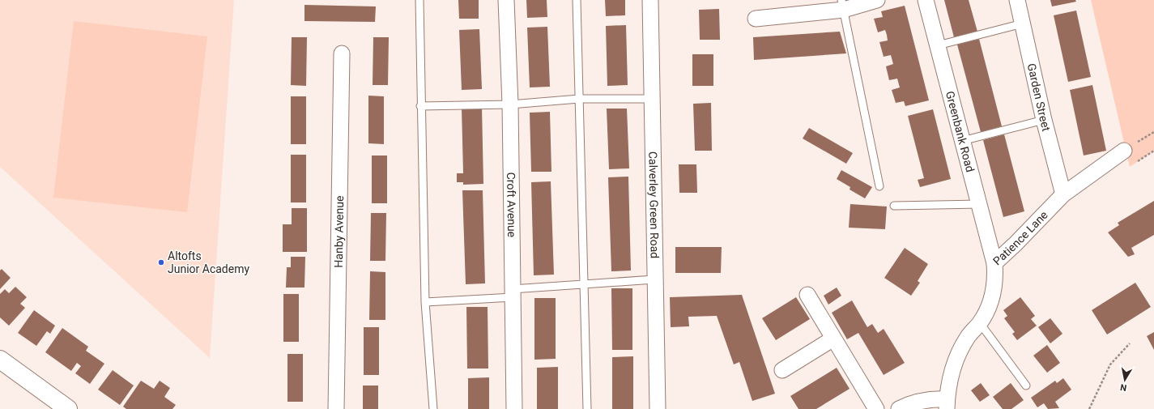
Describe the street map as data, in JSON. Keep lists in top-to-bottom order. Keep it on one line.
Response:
{"streets":{"street":["Garden Street","Greenbank Road","Croft Avenue","Calverley Green Road","Hanby Avenue","Patience Lane"]},"crossings":[["Garden Street","Patience Lane"],["Greenbank Road","Patience Lane"]],"places":["Altofts Junior Academy"],"north":"bottom"}
